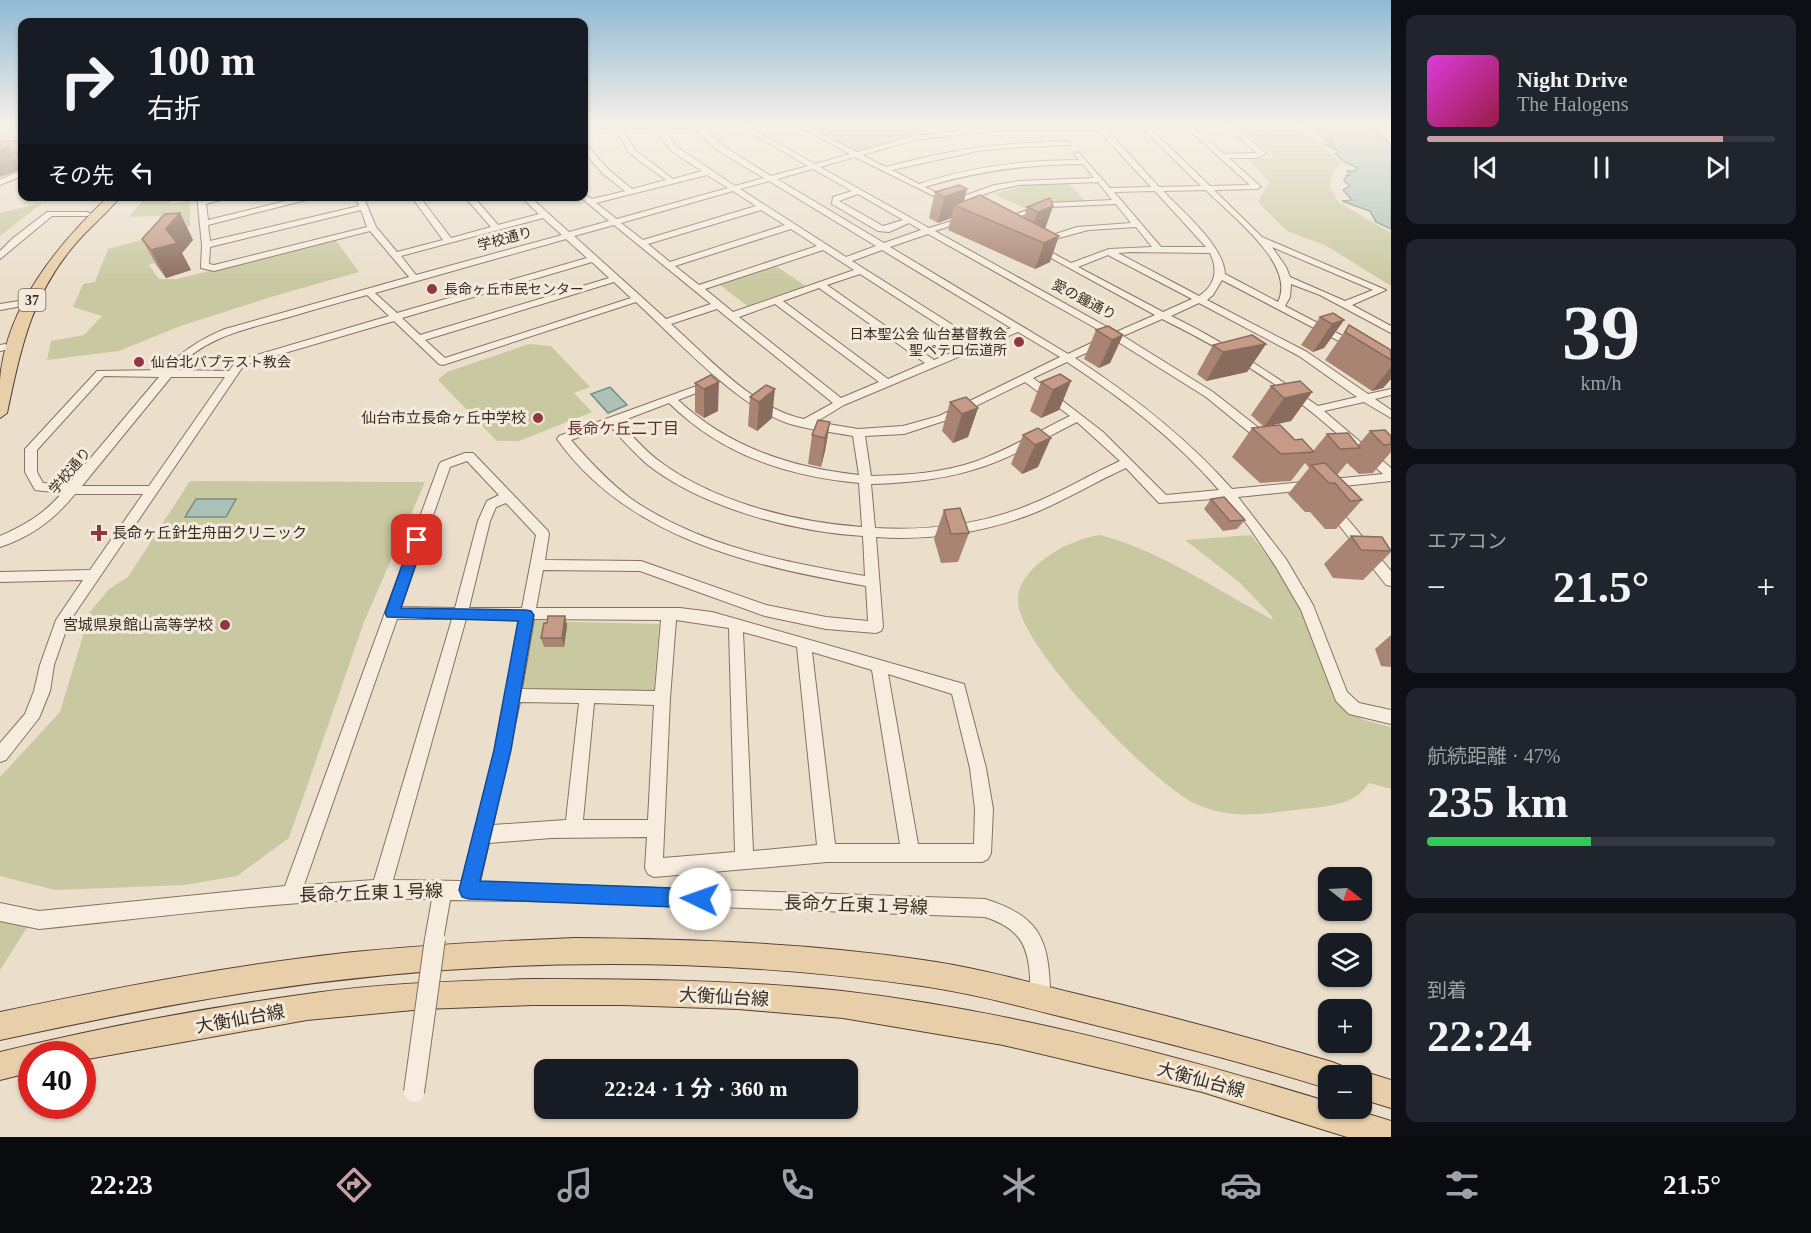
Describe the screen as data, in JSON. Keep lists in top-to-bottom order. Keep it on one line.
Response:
{"streets":{"main road":["37","大衡仙台線"],"street":["学校通り","愛の鐘通り","長命ケ丘東１号線"]},"districts":["長命ケ丘二丁目"],"places":{"other":["長命ヶ丘市民センター","日本聖公会 仙台基督教会 聖ペテロ伝道所","仙台北バプテスト教会","仙台市立長命ヶ丘中学校","宮城県泉館山高等学校"],"health":["長命ヶ丘針生舟田クリニック"]},"north":"right","page":{"turn":["100 m","右折"],"song":["Night Drive","The Halogens"],"then":"その先","tile":[["39","km/h"],"エアコン",["航続距離 · 47%","235 km"],["到着","22:24"]],"heat":["−","21.5°","+"],"map_buttons":["+","−"],"limit":"40","trip":"22:24 · 1 分 · 360 m","tabs":["22:23","21.5°"]}}
